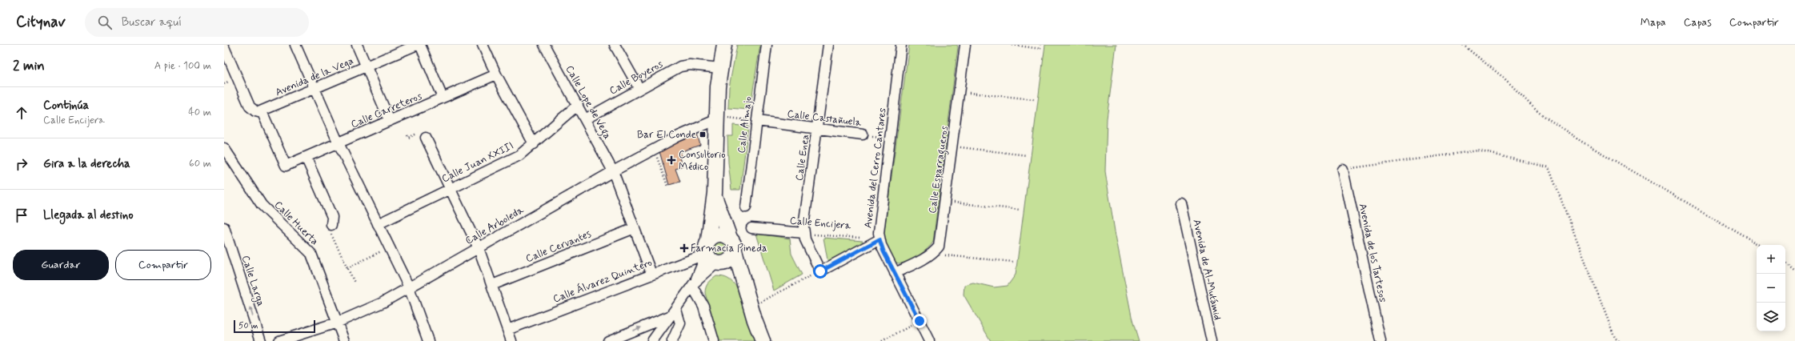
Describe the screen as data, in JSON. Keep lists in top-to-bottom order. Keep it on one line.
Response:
{"streets":{"street":["Avenida de la Vega","Calle Boyeros","Calle Lope de Vega","Calle Carreteros","Calle Castañuela","Calle Almajo","Calle Enea","Calle Juan XXIII","Avenida del Cerro Cantares","Calle Esparragueros","Calle Huerta","Calle Encijera","Calle Arboleda","Calle Cervantes","Avenida de los Tartesos","Avenida de Al-Mutámid","Calle Larga","Calle Álvarez Quintero"]},"crossings":[["Avenida de la Vega","Calle Carreteros"],["Calle Boyeros","Calle Lope de Vega"],["Calle Lope de Vega","Calle Juan XXIII"],["Calle Lope de Vega","Calle Arboleda"],["Calle Lope de Vega","Calle Cervantes"],["Calle Lope de Vega","Calle Álvarez Quintero"],["Calle Castañuela","Calle Almajo"],["Calle Castañuela","Calle Enea"],["Calle Castañuela","Avenida del Cerro Cantares"],["Calle Enea","Calle Encijera"],["Avenida del Cerro Cantares","Calle Esparragueros"],["Avenida del Cerro Cantares","Calle Encijera"],["Calle Huerta","Calle Arboleda"]],"one_way":["Calle Larga"],"places":{"transit":["Bar El Conde"],"health":["Consultorio Médico","Farmacia Pineda"]},"scale_bar":"50 m","page":{"header":"Citynav","search":"Buscar aquí","nav":["Mapa","Capas","Compartir"],"heading":["2 min","A pie · 100 m"],"list":[["Continúa","Calle Encijera","40 m"],["Gira a la derecha","60 m"],"Llegada al destino"],"buttons":["Guardar","Compartir"],"map_buttons":["+","−"],"scale":"50 m"}}
